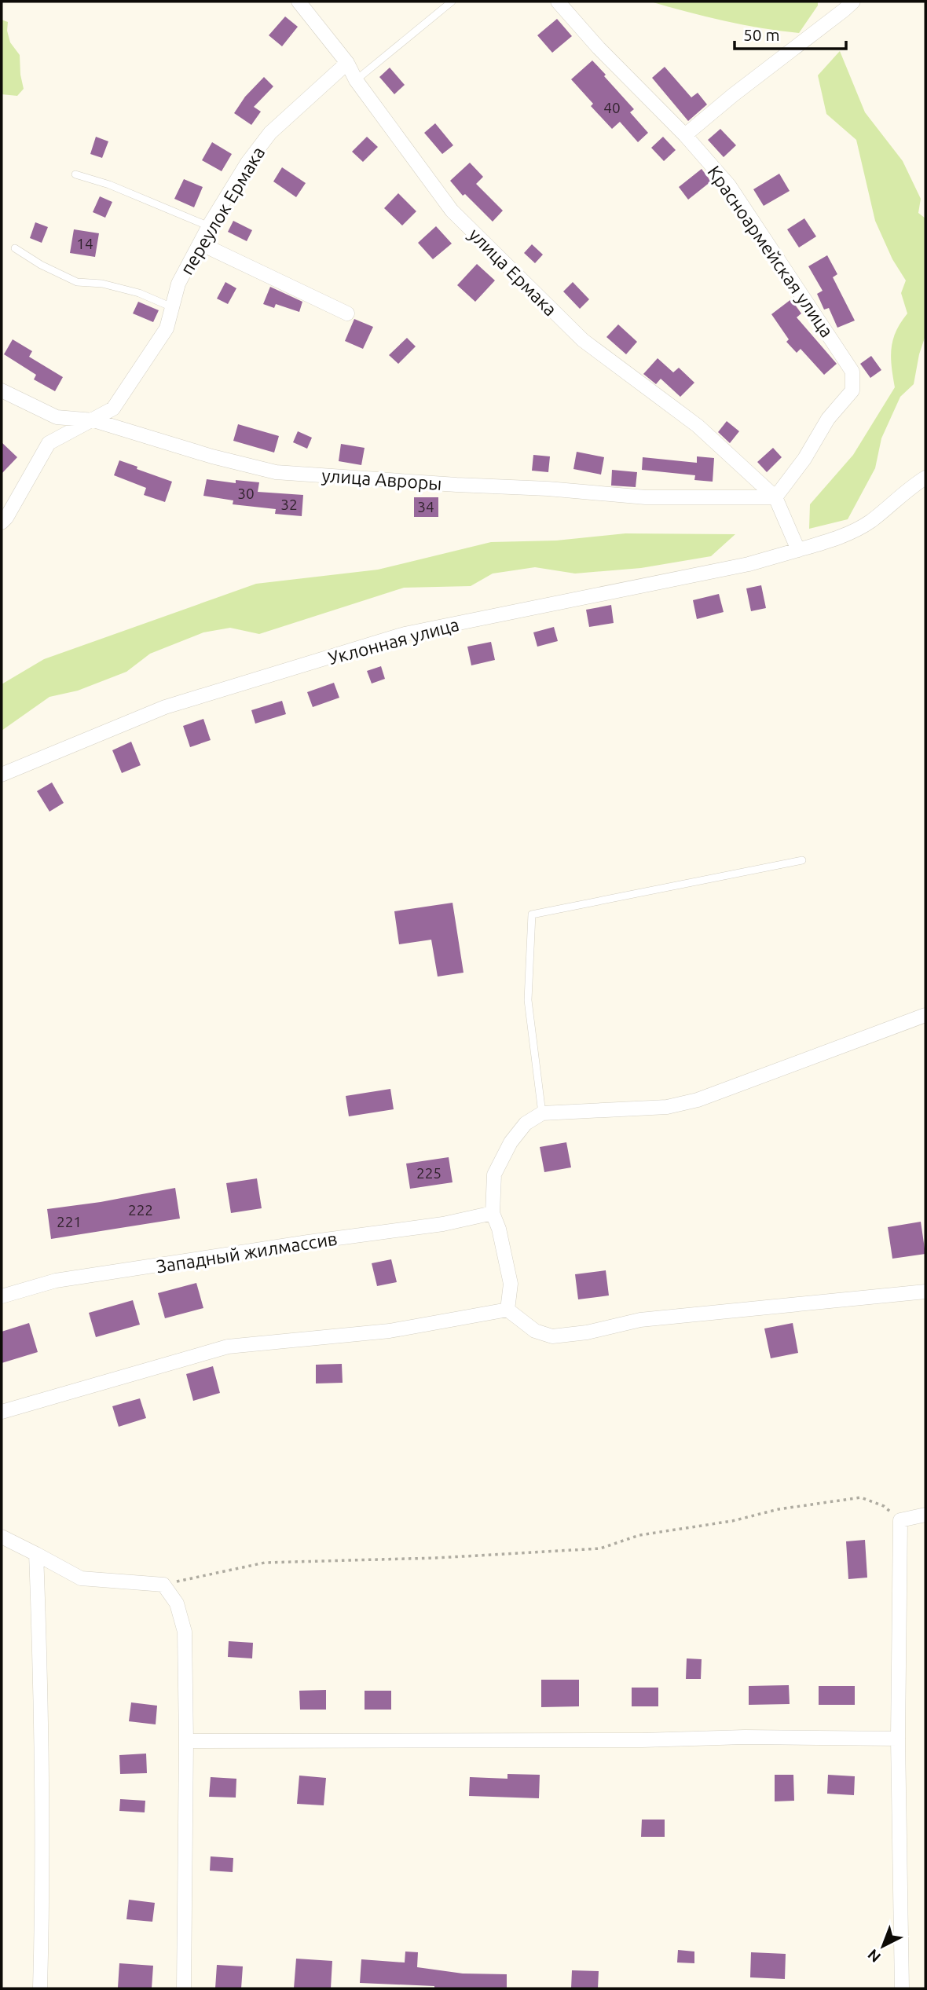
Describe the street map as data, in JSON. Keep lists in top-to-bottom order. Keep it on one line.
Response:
{"streets":{"street":["переулок Ермака","Красноармейская улица","улица Ермака","улица Авроры","Уклонная улица","Западный жилмассив"]},"crossings":[["переулок Ермака","улица Ермака"],["переулок Ермака","улица Авроры"],["Красноармейская улица","улица Ермака"],["Красноармейская улица","улица Авроры"],["улица Ермака","улица Авроры"]],"house_numbers":["40","14","30","32","34","225","222","221"],"scale_bar":"50 m","north":"bottom left"}
